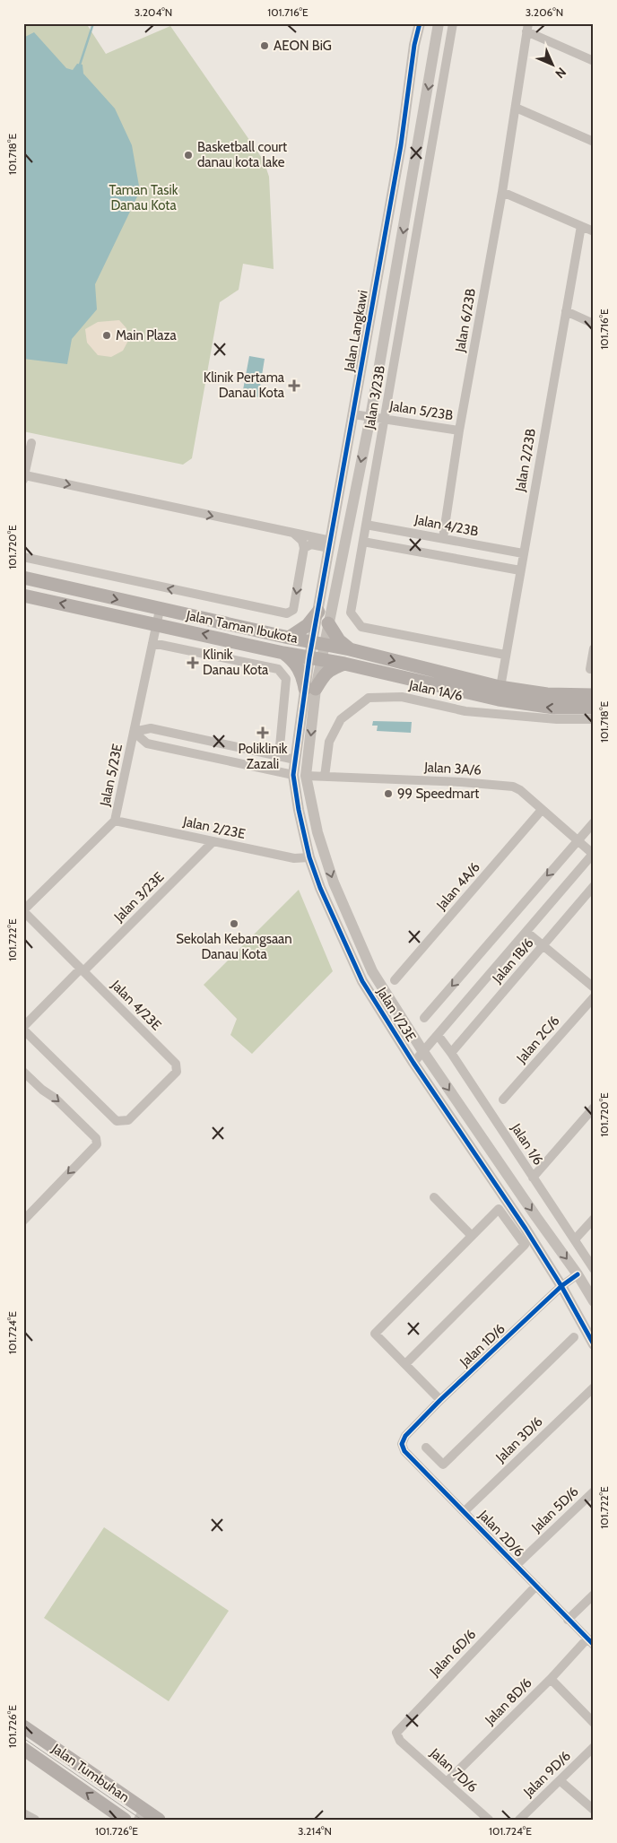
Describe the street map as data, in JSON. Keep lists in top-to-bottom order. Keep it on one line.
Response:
{"streets":{"main road":["Jalan Taman Ibukota","Jalan Tumbuhan"],"street":["Jalan 6/23B","Jalan Langkawi","Jalan 3/23B","Jalan 5/23B","Jalan 2/23B","Jalan 4/23B","Jalan 1A/6","Jalan 3A/6","Jalan 5/23E","Jalan 2/23E","Jalan 4A/6","Jalan 3/23E","Jalan 1B/6","Jalan 4/23E","Jalan 1/23E","Jalan 2C/6","Jalan 1/6","Jalan 1D/6","Jalan 3D/6","Jalan 5D/6","Jalan 2D/6","Jalan 6D/6","Jalan 8D/6","Jalan 7D/6","Jalan 9D/6"]},"crossings":[["Jalan 6/23B","Jalan 5/23B"],["Jalan 6/23B","Jalan 4/23B"],["Jalan Langkawi","Jalan 5/23B"],["Jalan Langkawi","Jalan Taman Ibukota"],["Jalan Langkawi","Jalan 1/23E"],["Jalan 3/23B","Jalan 5/23B"],["Jalan 3/23B","Jalan 2/23B"],["Jalan 3/23B","Jalan 4/23B"],["Jalan 2/23B","Jalan 4/23B"],["Jalan 2/23B","Jalan Taman Ibukota"],["Jalan Taman Ibukota","Jalan 5/23E"],["Jalan Taman Ibukota","Jalan 1/23E"],["Jalan 1A/6","Jalan 3A/6"],["Jalan 3A/6","Jalan 4A/6"],["Jalan 3A/6","Jalan 1/23E"],["Jalan 5/23E","Jalan 2/23E"],["Jalan 5/23E","Jalan 4/23E"],["Jalan 2/23E","Jalan 3/23E"],["Jalan 2/23E","Jalan 1/23E"],["Jalan 3/23E","Jalan 4/23E"],["Jalan 1B/6","Jalan 1/6"],["Jalan 1/23E","Jalan 1D/6"],["Jalan 1D/6","Jalan 2D/6"],["Jalan 3D/6","Jalan 2D/6"],["Jalan 5D/6","Jalan 2D/6"],["Jalan 2D/6","Jalan 6D/6"],["Jalan 2D/6","Jalan 8D/6"],["Jalan 6D/6","Jalan 7D/6"],["Jalan 8D/6","Jalan 7D/6"]],"parks":["Taman Tasik Danau Kota"],"places":{"other":["AEON BiG","Basketball court danau kota lake","Main Plaza","99 Speedmart","Sekolah Kebangsaan Danau Kota"],"health":["Klinik Pertama Danau Kota","Klinik Danau Kota","Poliklinik Zazali"]},"north":"bottom right","coordinates":["3.204°N","101.716°E","3.206°N","101.718°E","101.720°E","101.722°E","101.724°E","101.726°E","3.214°N"]}
